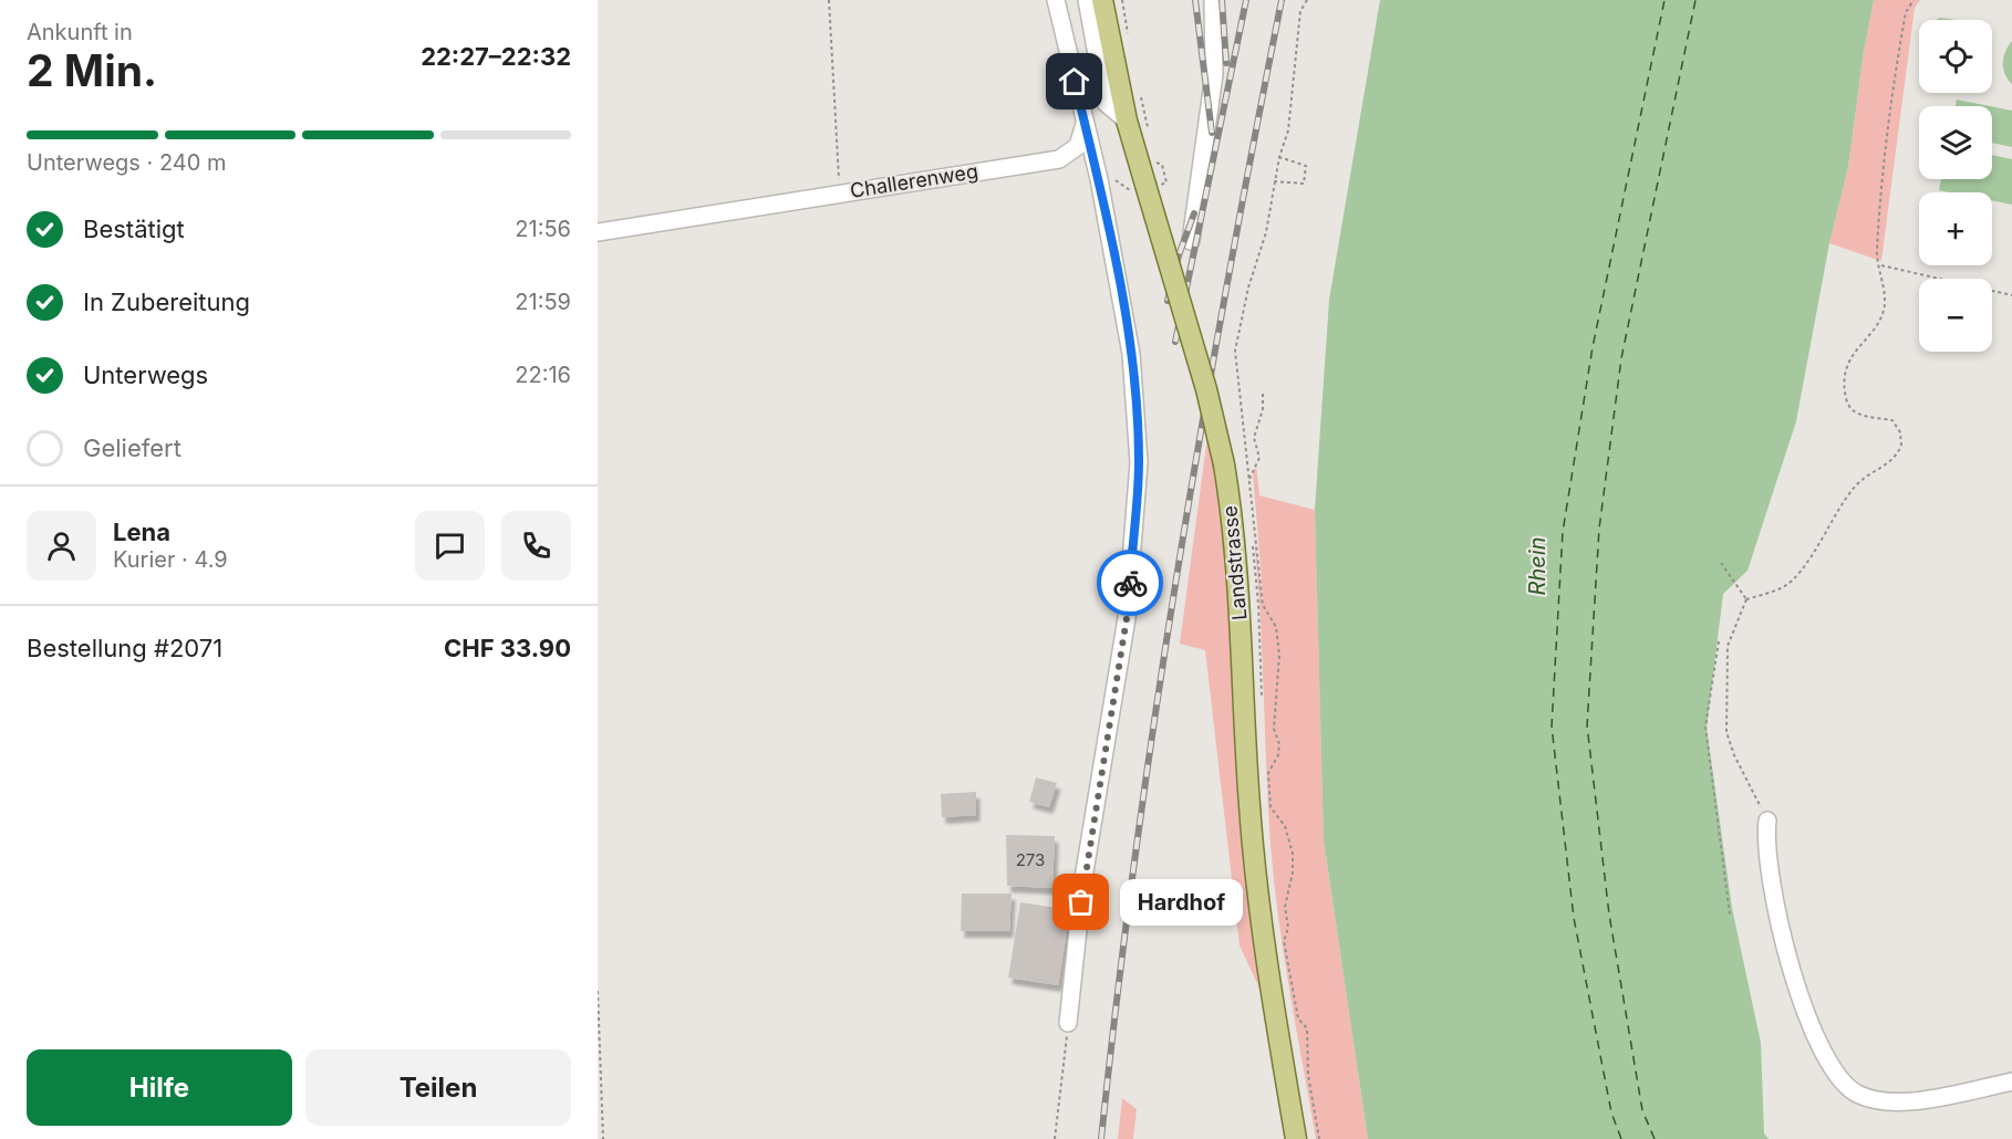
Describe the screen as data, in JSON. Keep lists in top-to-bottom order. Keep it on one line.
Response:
{"streets":{"main road":["Landstrasse"],"street":["Challerenweg"]},"water":["Rhein"],"places":["Hardhof"],"house_numbers":["273"],"page":{"heading":["2 Min.","Ankunft in","22:27–22:32"],"panel":["Lena","Kurier · 4.9","Bestellung #2071","CHF 33.90"],"map_buttons":["+","−"],"bar":"Unterwegs · 240 m","list":[["Bestätigt","21:56"],["In Zubereitung","21:59"],["Unterwegs","22:16"],"Geliefert"],"bubble":"Hardhof","buttons":["Hilfe","Teilen"]}}
